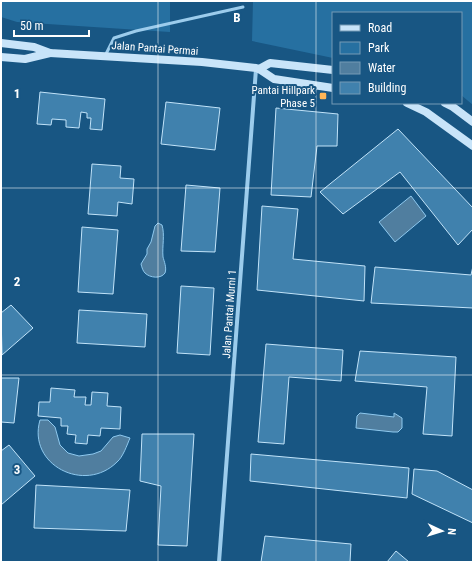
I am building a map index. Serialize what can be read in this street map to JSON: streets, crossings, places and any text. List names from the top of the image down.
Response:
{
  "streets": {
    "main road": ["Jalan Pantai Permai"],
    "street": ["Jalan Pantai Murni 1"]
  },
  "crossings": [
    ["Jalan Pantai Permai", "Jalan Pantai Murni 1"]
  ],
  "places": {
    "transit": ["Pantai Hillpark Phase 5"]
  },
  "legend": [
    "Road",
    "Park",
    "Water",
    "Building"
  ],
  "scale_bar": "50 m",
  "north": "right",
  "grid": {
    "columns": ["B"],
    "rows": ["1", "2", "3"]
  }
}
